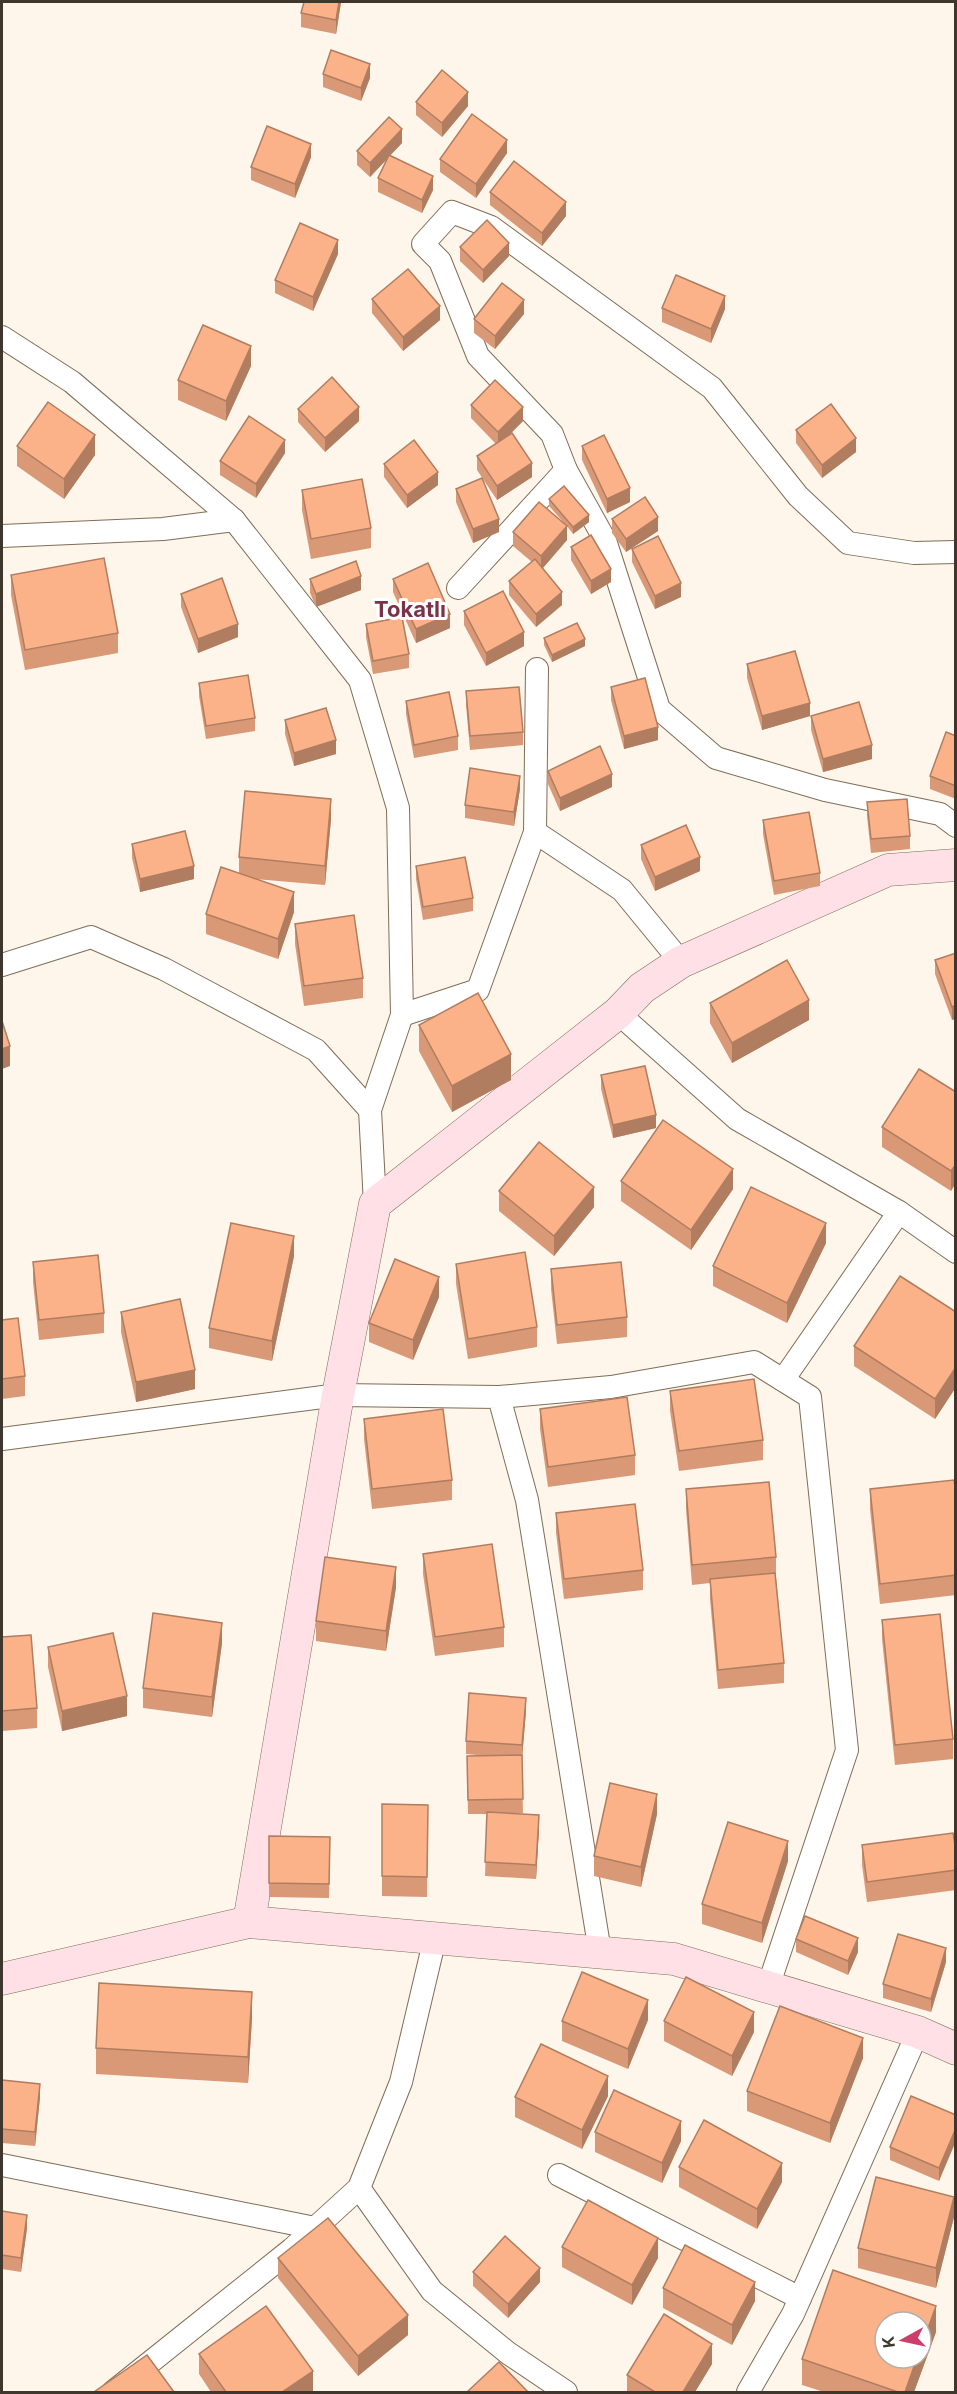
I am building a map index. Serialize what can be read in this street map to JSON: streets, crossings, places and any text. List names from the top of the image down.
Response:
{
  "districts": ["Tokatlı"],
  "north": "left"
}
